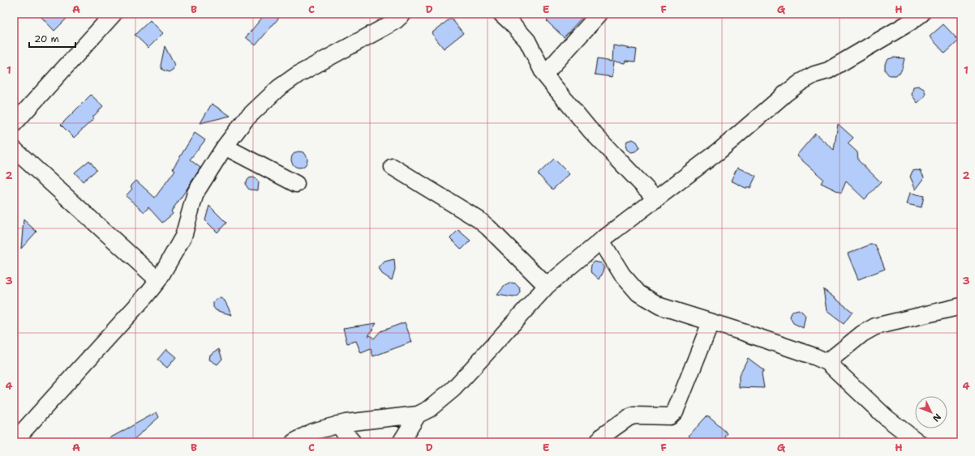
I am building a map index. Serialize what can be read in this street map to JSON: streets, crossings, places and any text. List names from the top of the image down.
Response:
{
  "scale_bar": "20 m",
  "north": "bottom right",
  "grid": {
    "columns": [
      "A",
      "B",
      "C",
      "D",
      "E",
      "F",
      "G",
      "H"
    ],
    "rows": [
      "1",
      "2",
      "3",
      "4"
    ]
  }
}
